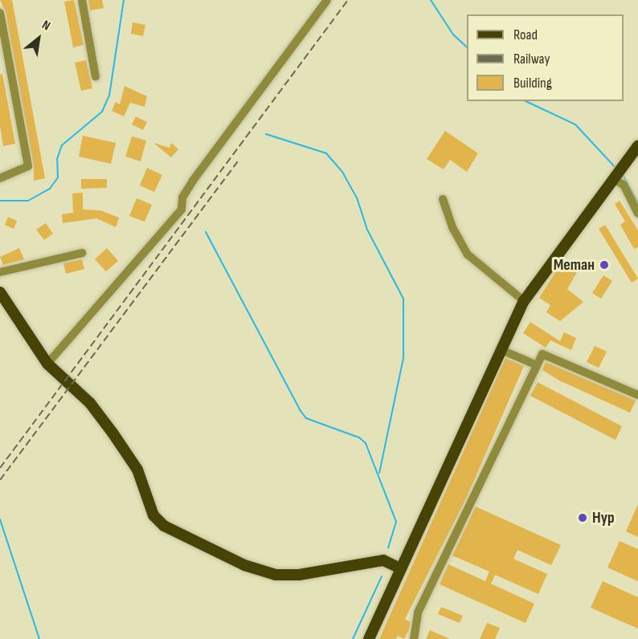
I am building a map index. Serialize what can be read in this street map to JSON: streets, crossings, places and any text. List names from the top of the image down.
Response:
{
  "places": ["Метан", "Нур"],
  "legend": ["Road", "Railway", "Building"],
  "north": "top right"
}
